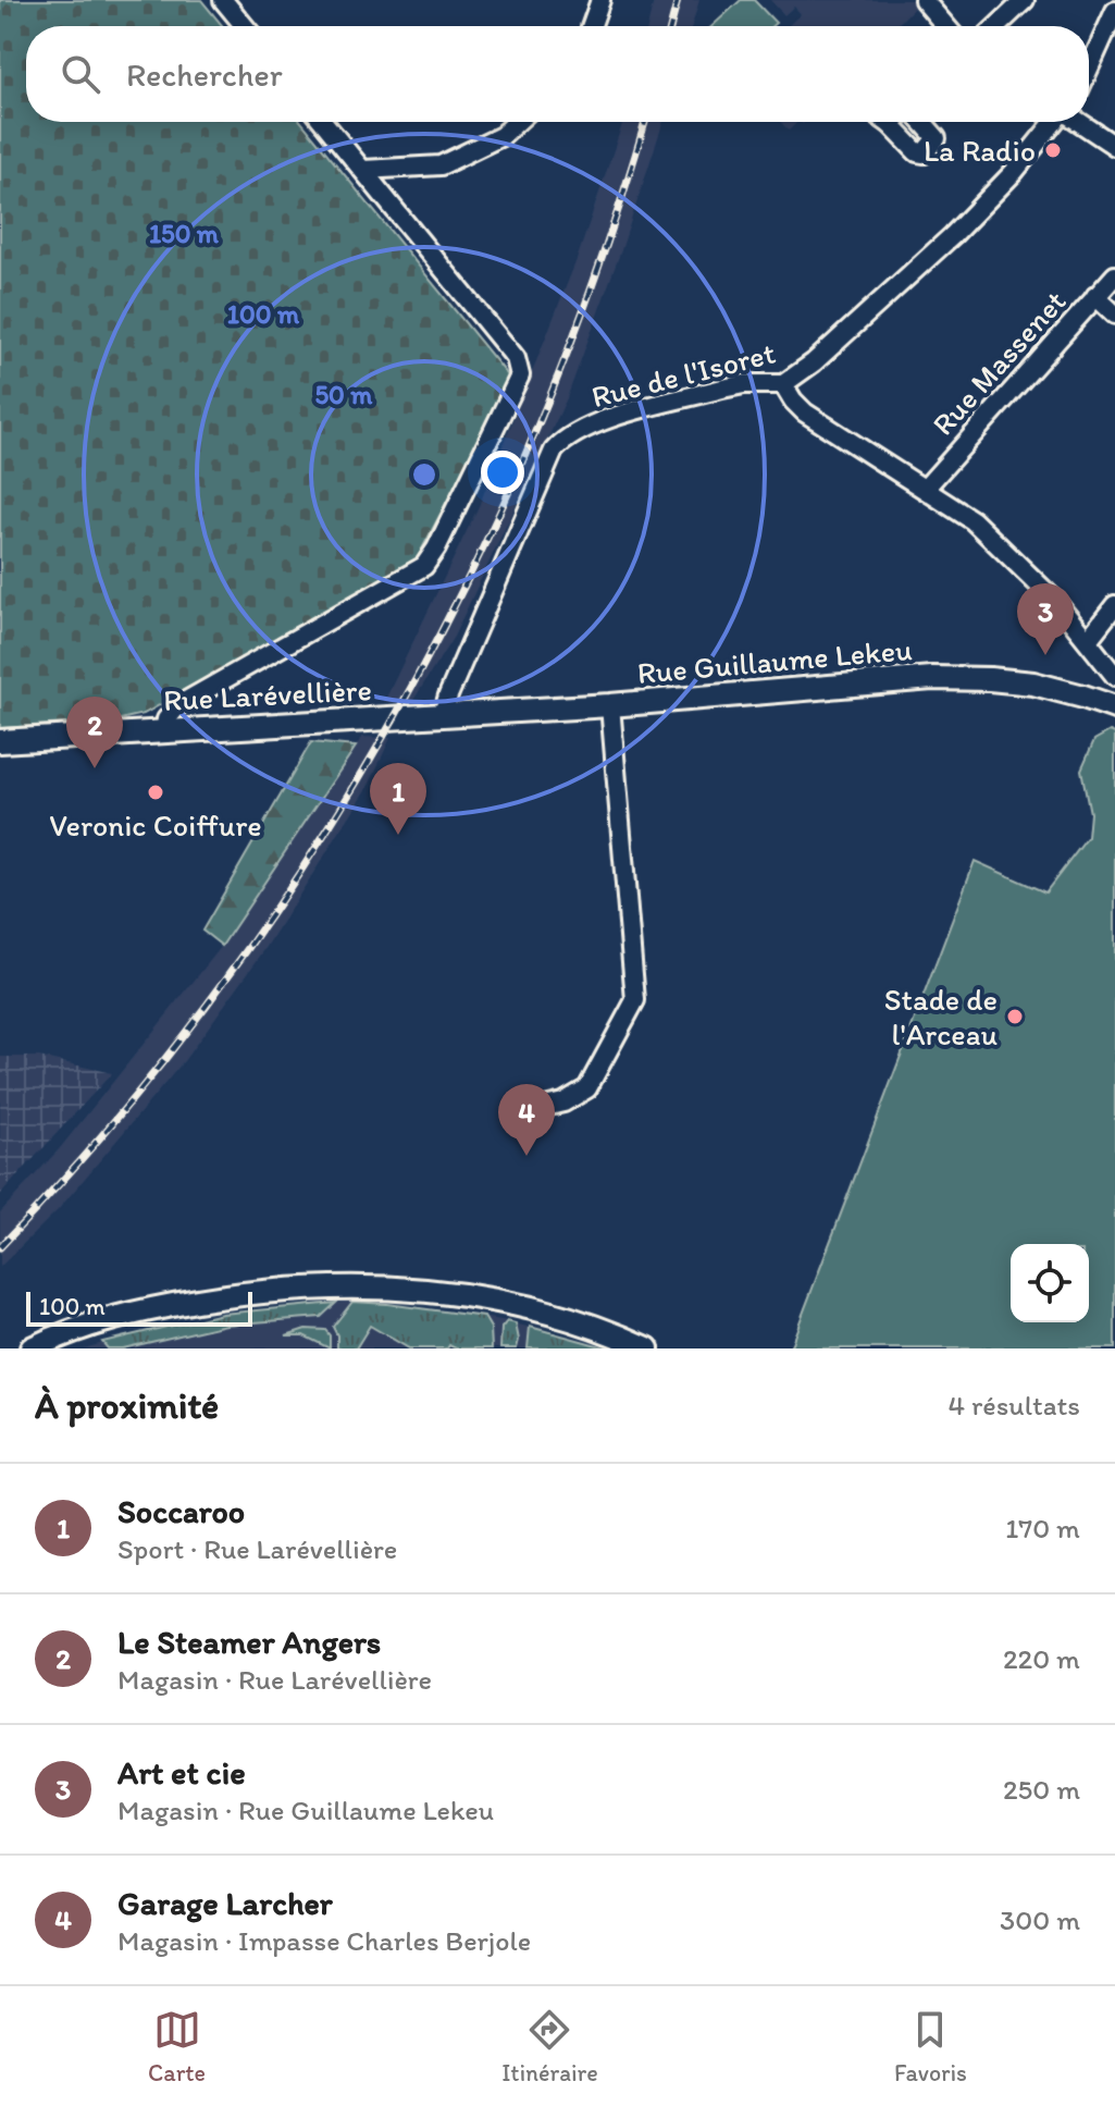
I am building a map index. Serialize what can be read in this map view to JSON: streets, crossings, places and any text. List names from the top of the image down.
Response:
{
  "streets": {
    "street": [
      "Rue Massenet",
      "Rue de l'Isoret",
      "Rue Guillaume Lekeu",
      "Rue Larévellière"
    ]
  },
  "crossings": [
    ["Rue de l'Isoret", "Rue Guillaume Lekeu"],
    ["Rue de l'Isoret", "Rue Larévellière"],
    ["Rue Guillaume Lekeu", "Rue Larévellière"]
  ],
  "places": ["La Radio", "Veronic Coiffure", "Stade de l'Arceau"],
  "scale_bar": "100 m",
  "page": {
    "search": "Rechercher",
    "pins": [
      "3",
      "2",
      "1",
      "4"
    ],
    "scale": "100 m",
    "heading": ["À proximité", "4 résultats"],
    "list": [
      {
        "mark": "1",
        "name": "Soccaroo",
        "note": "Sport · Rue Larévellière",
        "value": "170 m"
      },
      {
        "mark": "2",
        "name": "Le Steamer Angers",
        "note": "Magasin · Rue Larévellière",
        "value": "220 m"
      },
      {
        "mark": "3",
        "name": "Art et cie",
        "note": "Magasin · Rue Guillaume Lekeu",
        "value": "250 m"
      },
      {
        "mark": "4",
        "name": "Garage Larcher",
        "note": "Magasin · Impasse Charles Berjole",
        "value": "300 m"
      }
    ],
    "nav": ["Carte", "Itinéraire", "Favoris"]
  },
  "rings": ["150 m", "100 m", "50 m"]
}
